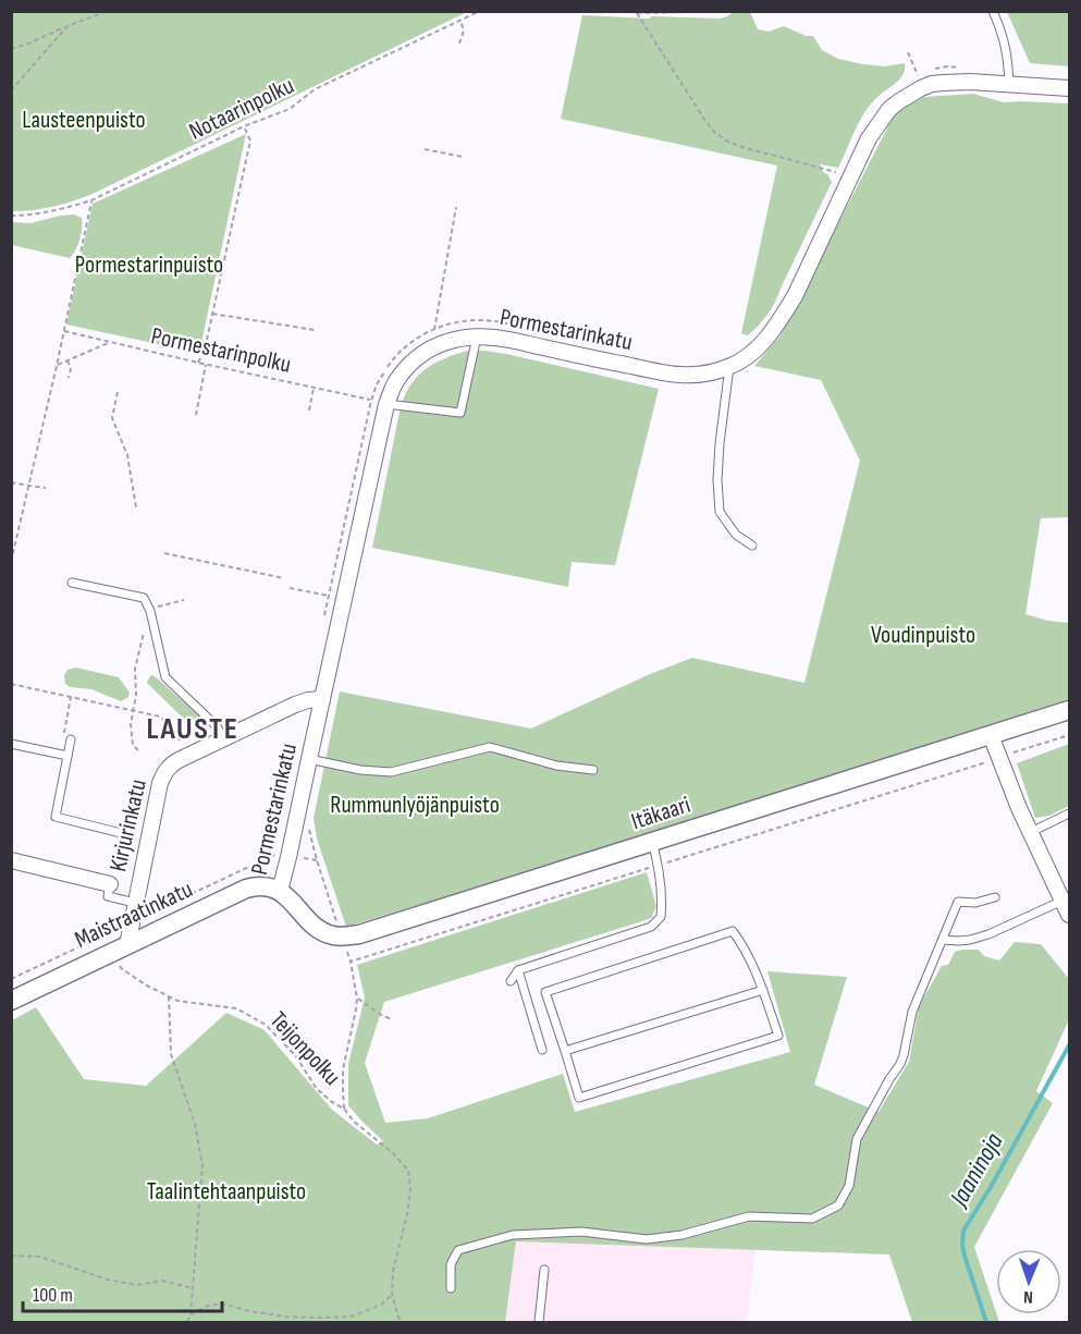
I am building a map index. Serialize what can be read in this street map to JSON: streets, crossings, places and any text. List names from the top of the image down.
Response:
{
  "streets": {
    "street": [
      "Pormestarinkatu",
      "Itäkaari",
      "Kirjurinkatu",
      "Maistraatinkatu"
    ],
    "path": ["Notaarinpolku", "Pormestarinpolku", "Teijonpolku"]
  },
  "crossings": [
    ["Pormestarinkatu", "Itäkaari"],
    ["Pormestarinkatu", "Kirjurinkatu"],
    ["Pormestarinkatu", "Maistraatinkatu"],
    ["Itäkaari", "Maistraatinkatu"],
    ["Kirjurinkatu", "Maistraatinkatu"],
    ["Kirjurinkatu", "Teijonpolku"],
    ["Maistraatinkatu", "Teijonpolku"]
  ],
  "districts": ["LAUSTE"],
  "water": ["Jaaninoja"],
  "parks": [
    "Lausteenpuisto",
    "Pormestarinpuisto",
    "Voudinpuisto",
    "Rummunlyöjänpuisto",
    "Taalintehtaanpuisto"
  ],
  "scale_bar": "100 m",
  "north": "bottom"
}
